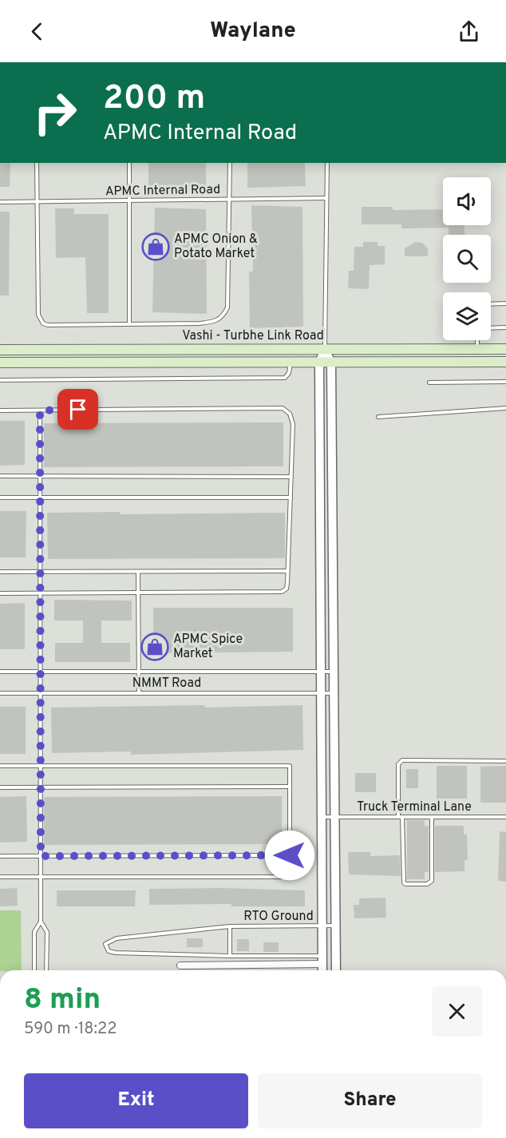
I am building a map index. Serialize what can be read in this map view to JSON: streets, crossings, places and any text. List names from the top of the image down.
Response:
{
  "streets": {
    "main road": ["Vashi - Turbhe Link Road"],
    "lane": [
      "APMC Internal Road",
      "NMMT Road",
      "Truck Terminal Lane",
      "RTO Ground"
    ]
  },
  "places": {
    "shop": ["APMC Onion & Potato Market", "APMC Spice Market"]
  },
  "page": {
    "header": "Waylane",
    "turn": ["200 m", "APMC Internal Road"],
    "heading": ["8 min", "590 m · 18:22"],
    "buttons": ["Exit", "Share"]
  }
}
